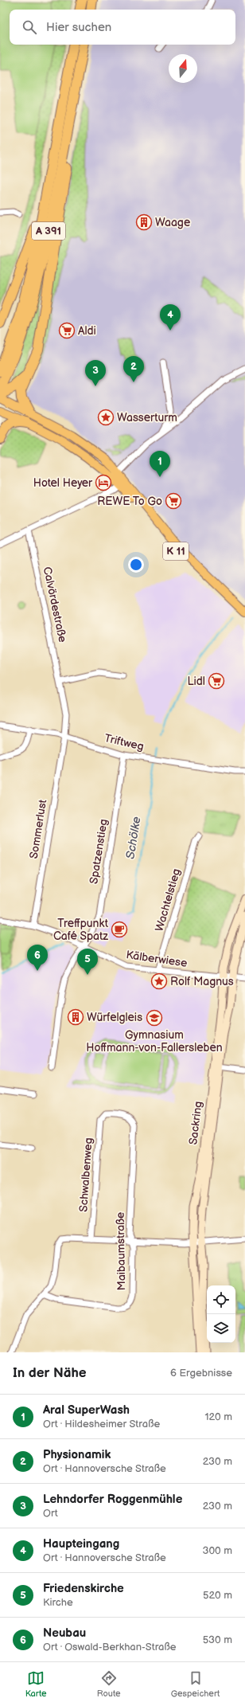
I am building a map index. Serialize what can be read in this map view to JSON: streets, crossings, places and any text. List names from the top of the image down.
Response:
{
  "streets": {
    "highway": ["A 391"],
    "main road": ["K 11", "Sackring"],
    "street": [
      "Calvördestraße",
      "Triftweg",
      "Sommerlust",
      "Spatzenstieg",
      "Wachtelstieg",
      "Kälberwiese",
      "Schwalbenweg",
      "Maibaumstraße"
    ]
  },
  "crossings": [
    ["Calvördestraße", "Triftweg"],
    ["Calvördestraße", "Sommerlust"],
    ["Triftweg", "Sommerlust"],
    ["Triftweg", "Spatzenstieg"],
    ["Sommerlust", "Kälberwiese"],
    ["Spatzenstieg", "Kälberwiese"],
    ["Wachtelstieg", "Kälberwiese"],
    ["Kälberwiese", "Sackring"],
    ["Schwalbenweg", "Maibaumstraße"]
  ],
  "water": ["Schölke"],
  "places": {
    "building": ["Waage", "Würfelgleis"],
    "supermarket": ["Aldi", "REWE To Go", "Lidl"],
    "place": ["Wasserturm", "Rolf Magnus"],
    "hotel": ["Hotel Heyer"],
    "cafe": ["Treffpunkt Café Spatz"],
    "school or university": ["Gymnasium Hoffmann-von-Fallersleben"]
  },
  "north": "top",
  "page": {
    "search": "Hier suchen",
    "pins": [
      "4",
      "2",
      "3",
      "1",
      "6",
      "5"
    ],
    "heading": ["In der Nähe", "6 Ergebnisse"],
    "list": [
      {
        "mark": "1",
        "name": "Aral SuperWash",
        "note": "Ort · Hildesheimer Straße",
        "value": "120 m"
      },
      {
        "mark": "2",
        "name": "Physionamik",
        "note": "Ort · Hannoversche Straße",
        "value": "230 m"
      },
      {
        "mark": "3",
        "name": "Lehndorfer Roggenmühle",
        "note": "Ort",
        "value": "230 m"
      },
      {
        "mark": "4",
        "name": "Haupteingang",
        "note": "Ort · Hannoversche Straße",
        "value": "300 m"
      },
      {
        "mark": "5",
        "name": "Friedenskirche",
        "note": "Kirche",
        "value": "520 m"
      },
      {
        "mark": "6",
        "name": "Neubau",
        "note": "Ort · Oswald-Berkhan-Straße",
        "value": "530 m"
      }
    ],
    "nav": ["Karte", "Route", "Gespeichert"]
  }
}
